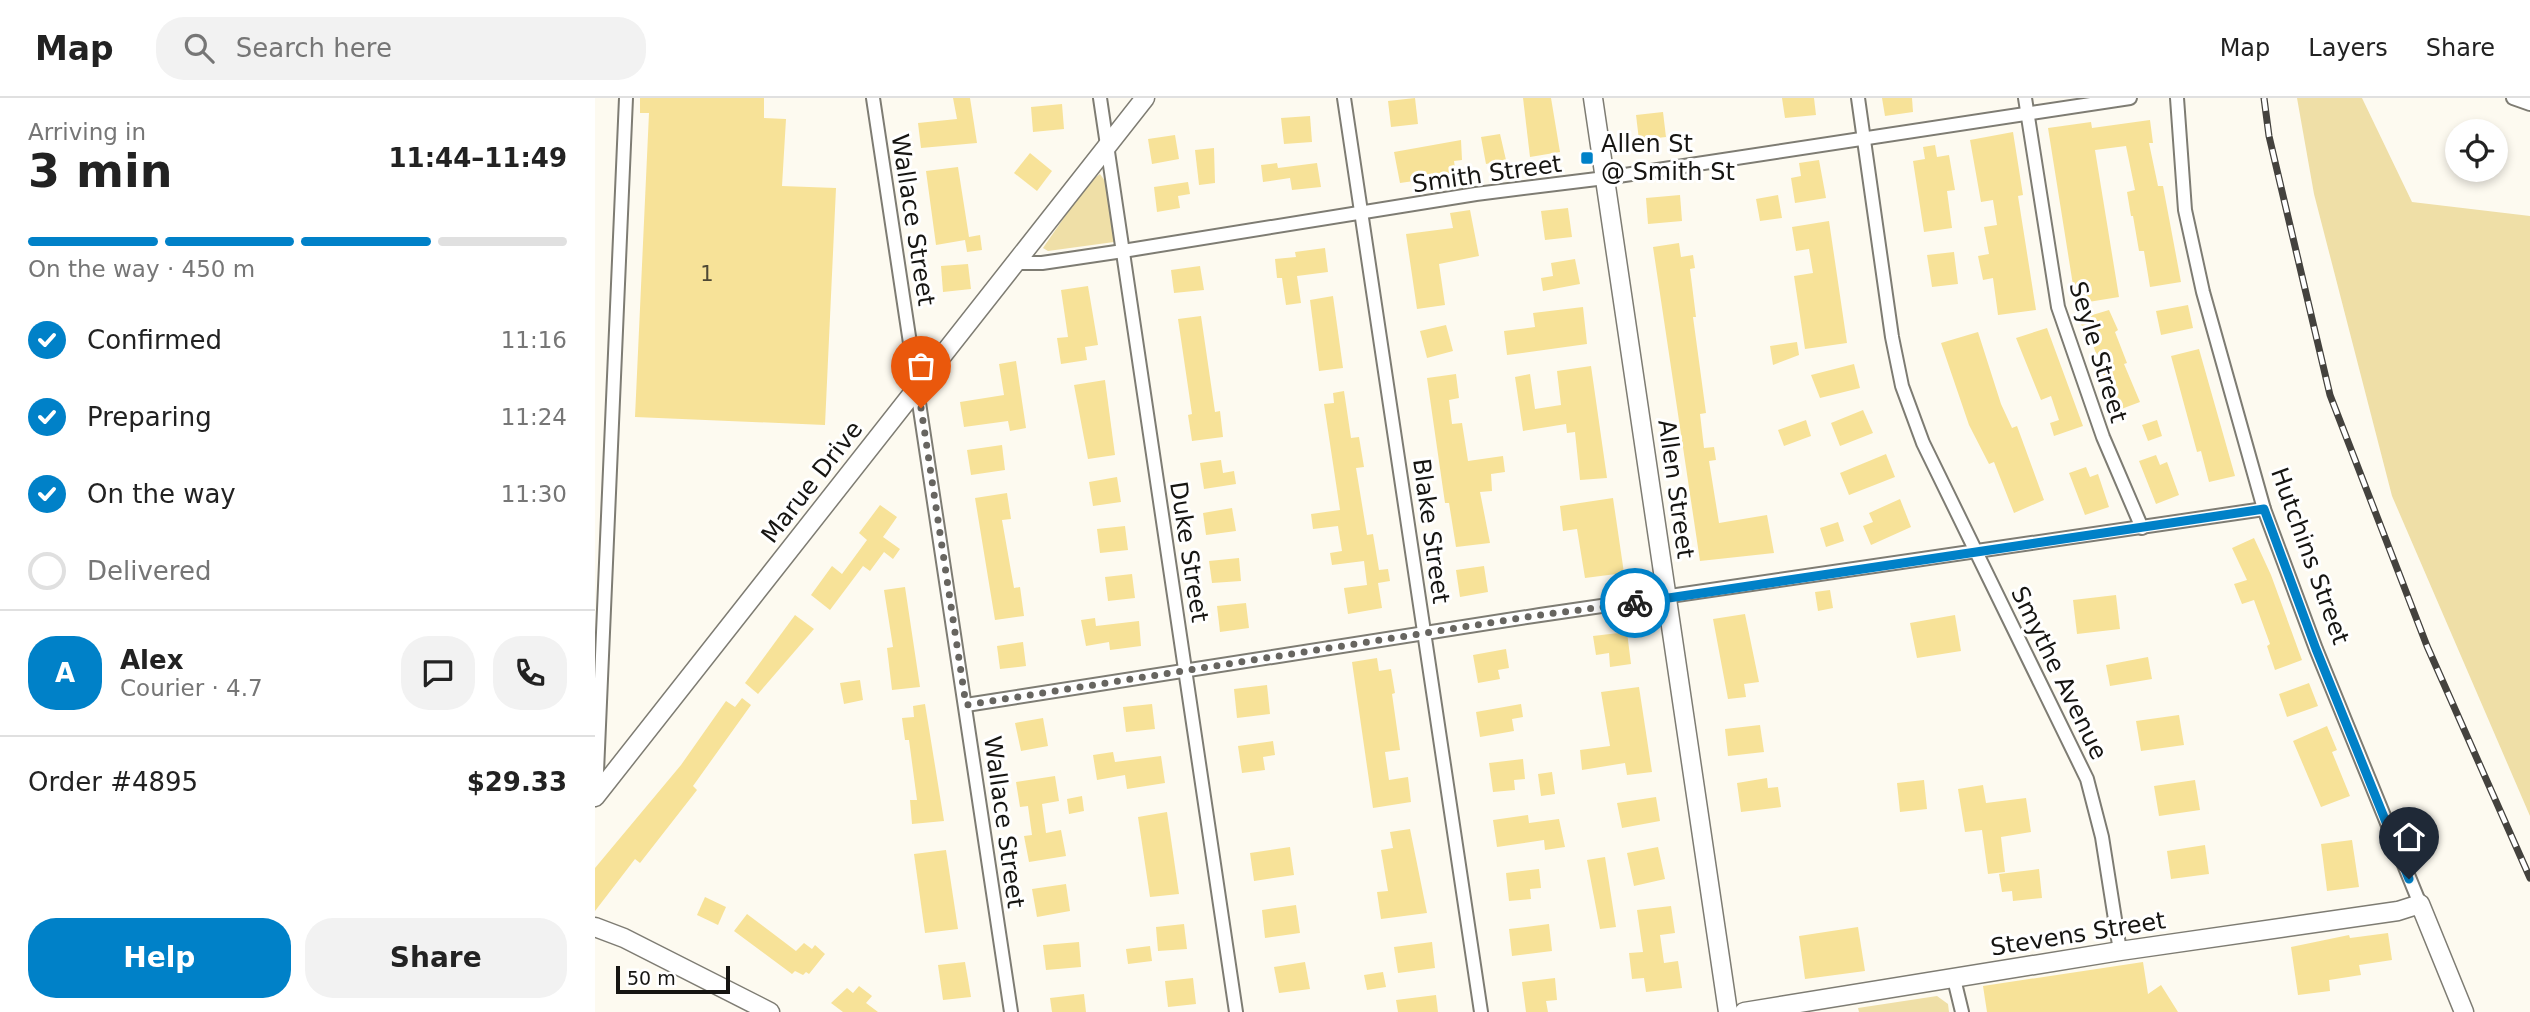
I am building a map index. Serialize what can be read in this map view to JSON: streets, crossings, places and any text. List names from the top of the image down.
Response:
{
  "streets": {
    "street": [
      "Smith Street",
      "Wallace Street",
      "Seyle Street",
      "Marue Drive",
      "Allen Street",
      "Blake Street",
      "Duke Street",
      "Hutchins Street",
      "Smythe Avenue",
      "Stevens Street"
    ]
  },
  "crossings": [
    ["Smith Street", "Seyle Street"],
    ["Smith Street", "Marue Drive"],
    ["Smith Street", "Allen Street"],
    ["Smith Street", "Blake Street"],
    ["Smith Street", "Duke Street"],
    ["Smith Street", "Smythe Avenue"],
    ["Wallace Street", "Marue Drive"],
    ["Marue Drive", "Duke Street"],
    ["Hutchins Street", "Stevens Street"],
    ["Smythe Avenue", "Stevens Street"]
  ],
  "places": {
    "transit": ["Allen St @ Smith St"]
  },
  "house_numbers": ["1"],
  "scale_bar": "50 m",
  "page": {
    "header": "Map",
    "search": "Search here",
    "nav": ["Map", "Layers", "Share"],
    "heading": ["3 min", "Arriving in", "11:44–11:49"],
    "panel": [
      "Alex",
      "Courier · 4.7",
      "Order #4895",
      "$29.33"
    ],
    "bar": "On the way · 450 m",
    "list": [
      ["Confirmed", "11:16"],
      ["Preparing", "11:24"],
      ["On the way", "11:30"],
      "Delivered"
    ],
    "round": "A",
    "buttons": ["Help", "Share"],
    "scale": "50 m"
  }
}
